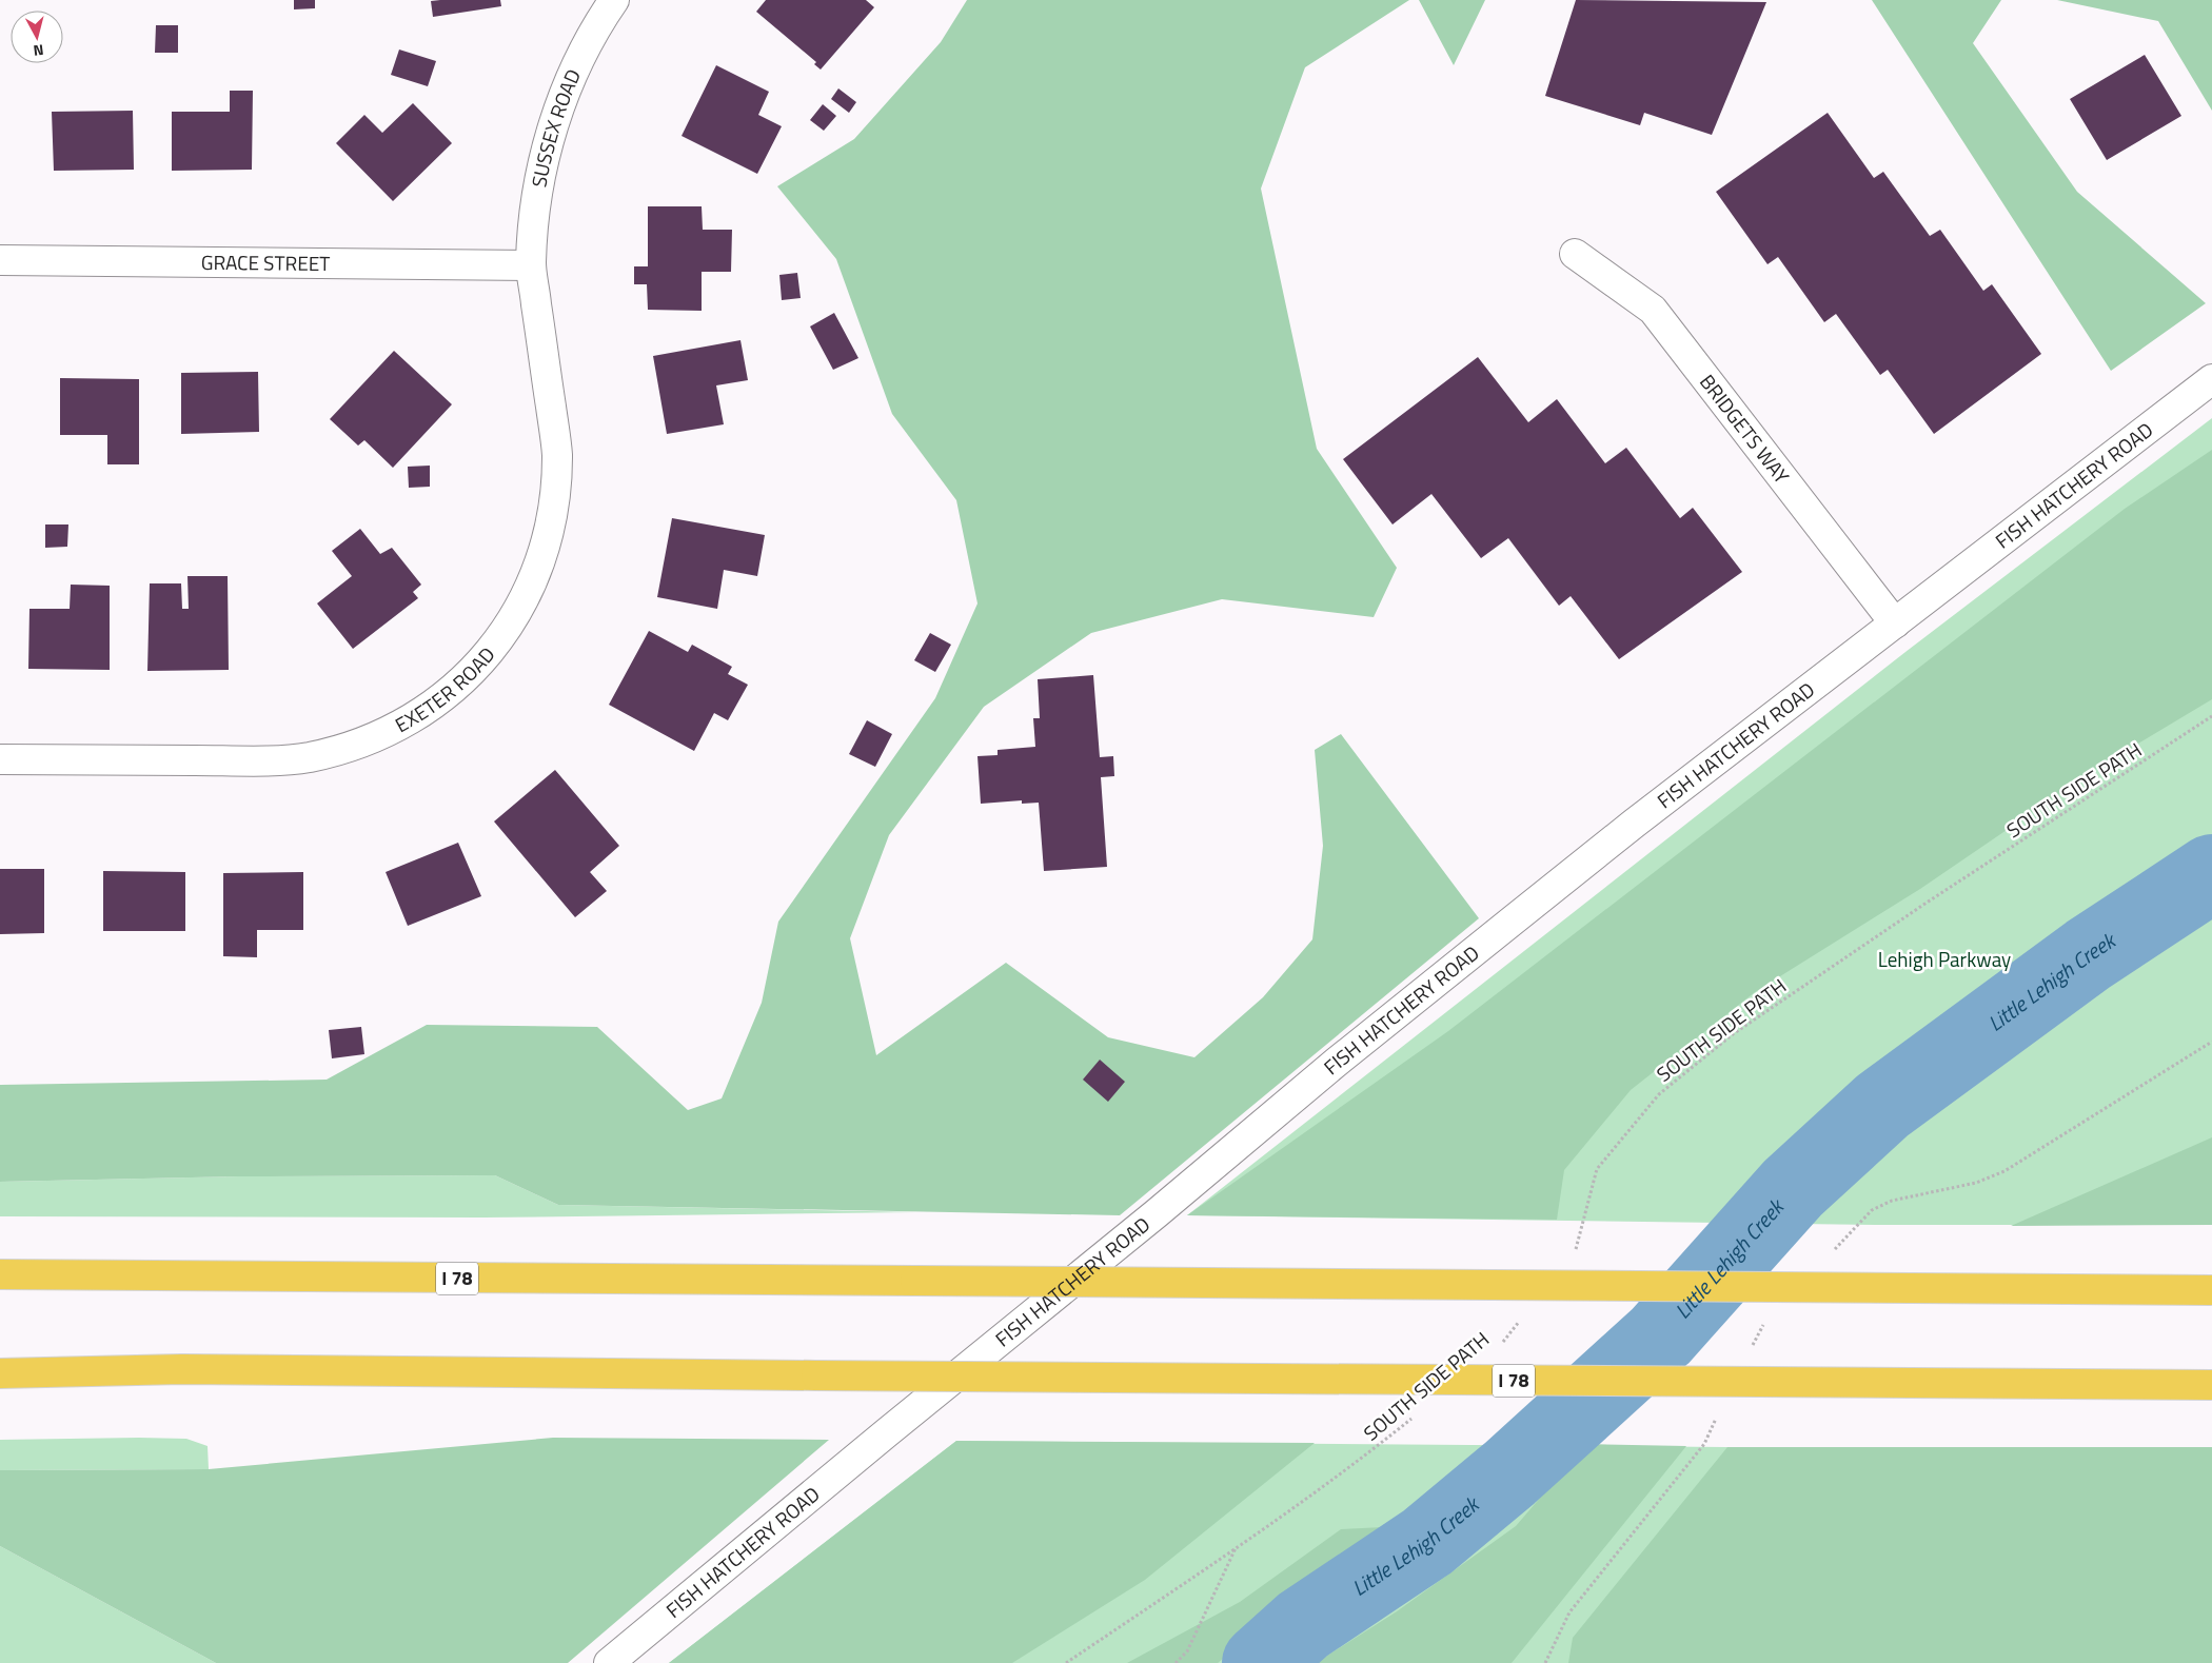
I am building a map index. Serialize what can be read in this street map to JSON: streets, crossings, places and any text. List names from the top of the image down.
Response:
{
  "streets": {
    "highway": ["I 78"],
    "street": [
      "SUSSEX ROAD",
      "GRACE STREET",
      "BRIDGETS WAY",
      "FISH HATCHERY ROAD",
      "EXETER ROAD"
    ],
    "path": ["SOUTH SIDE PATH"]
  },
  "crossings": [
    ["SUSSEX ROAD", "GRACE STREET"],
    ["SUSSEX ROAD", "EXETER ROAD"],
    ["GRACE STREET", "EXETER ROAD"],
    ["BRIDGETS WAY", "FISH HATCHERY ROAD"]
  ],
  "water": ["Little Lehigh Creek"],
  "parks": ["Lehigh Parkway"],
  "north": "bottom"
}
